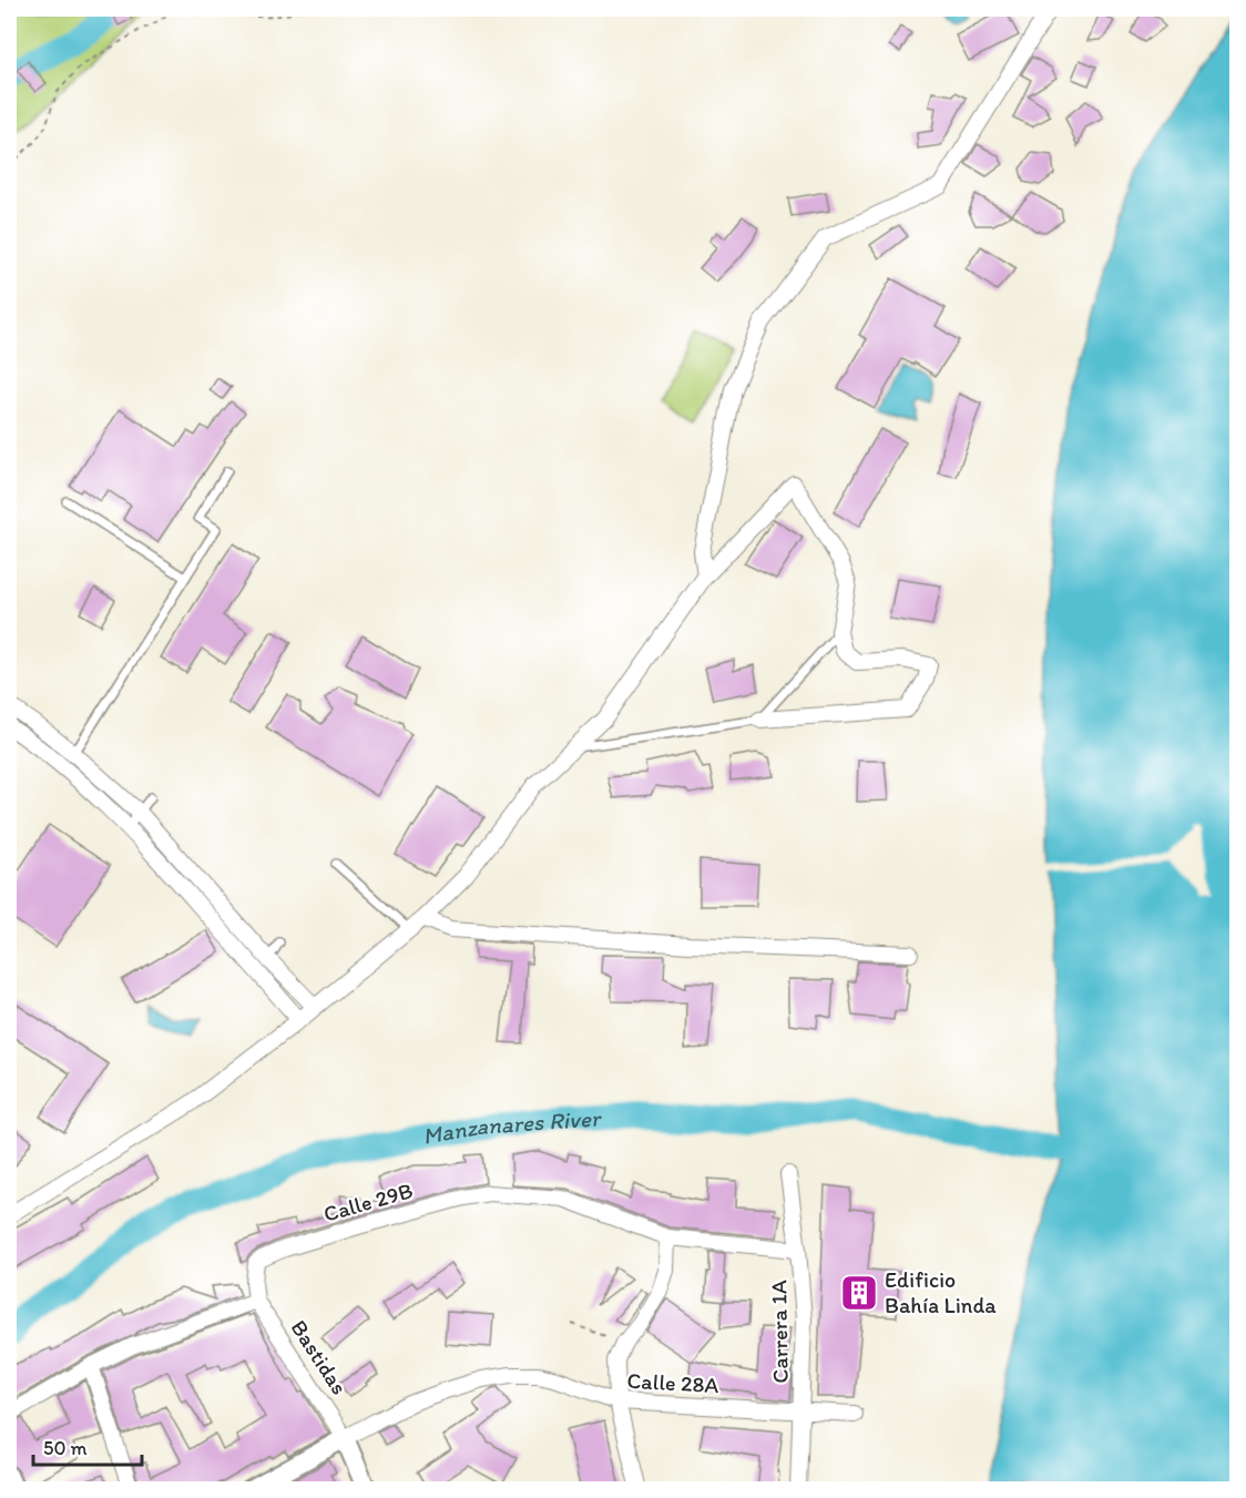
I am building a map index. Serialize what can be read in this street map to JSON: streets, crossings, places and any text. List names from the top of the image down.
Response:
{
  "streets": {
    "street": [
      "Calle 29B",
      "Carrera 1A",
      "Bastidas",
      "Calle 28A"
    ]
  },
  "crossings": [
    ["Calle 29B", "Carrera 1A"],
    ["Calle 29B", "Bastidas"],
    ["Carrera 1A", "Calle 28A"],
    ["Bastidas", "Calle 28A"]
  ],
  "water": ["Manzanares River"],
  "places": {
    "building": ["Edificio Bahía Linda"]
  },
  "scale_bar": "50 m"
}
